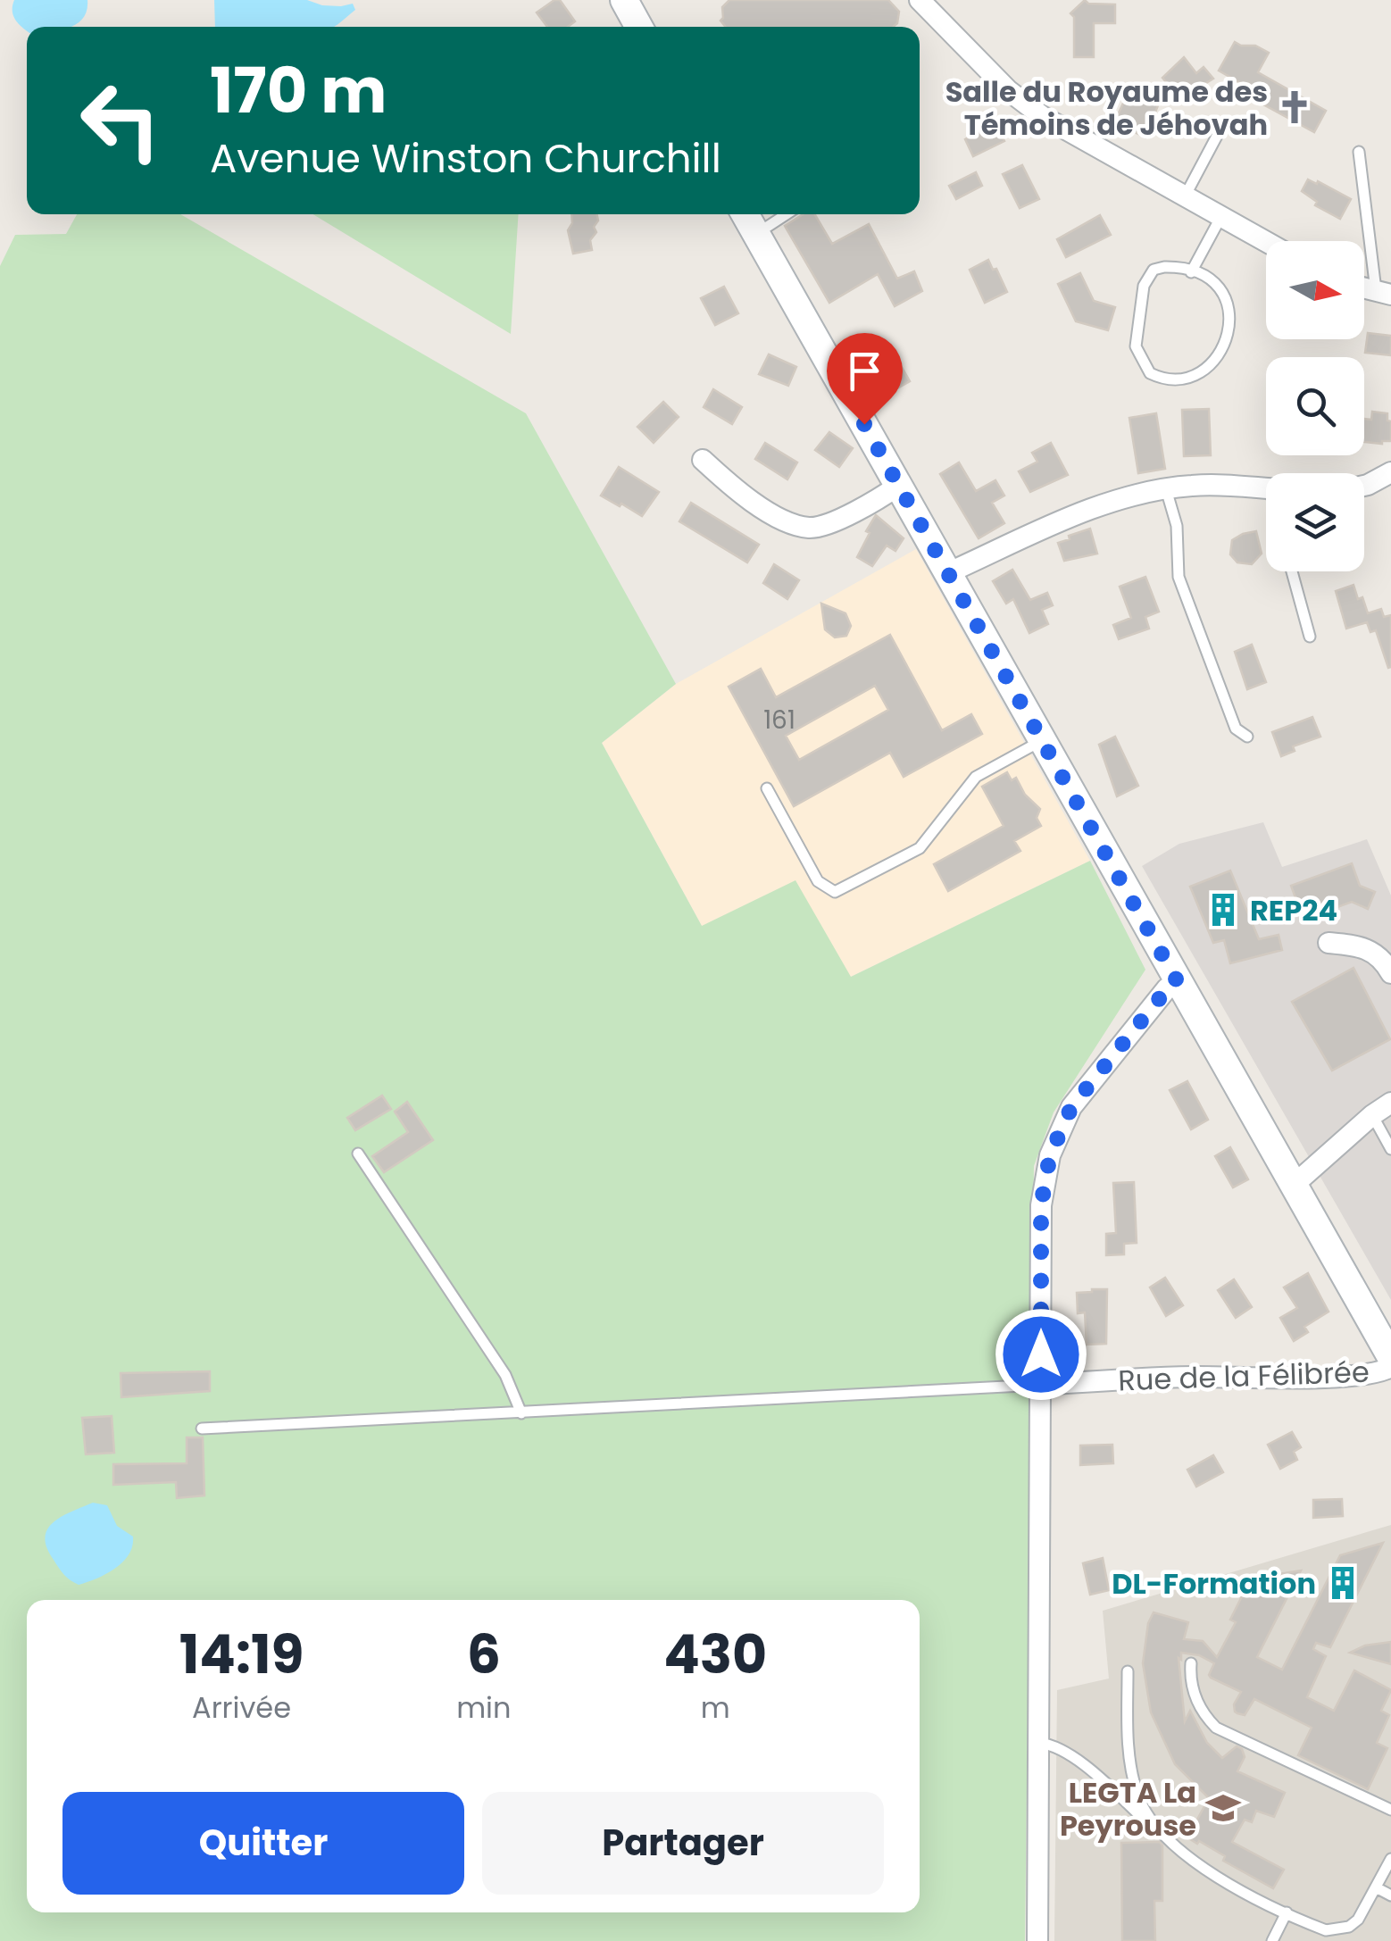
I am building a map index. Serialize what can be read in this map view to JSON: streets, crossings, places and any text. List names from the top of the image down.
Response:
{
  "streets": {
    "street": ["Rue de la Félibrée"]
  },
  "places": {
    "church": ["Salle du Royaume des Témoins de Jéhovah"],
    "building": ["REP24", "DL-Formation"],
    "school or university": ["LEGTA La Peyrouse"]
  },
  "house_numbers": ["161"],
  "north": "right",
  "page": {
    "turn": ["170 m", "Avenue Winston Churchill"],
    "eta": [
      "14:19",
      "Arrivée",
      "6",
      "min",
      "430",
      "m"
    ],
    "buttons": ["Quitter", "Partager"]
  }
}
